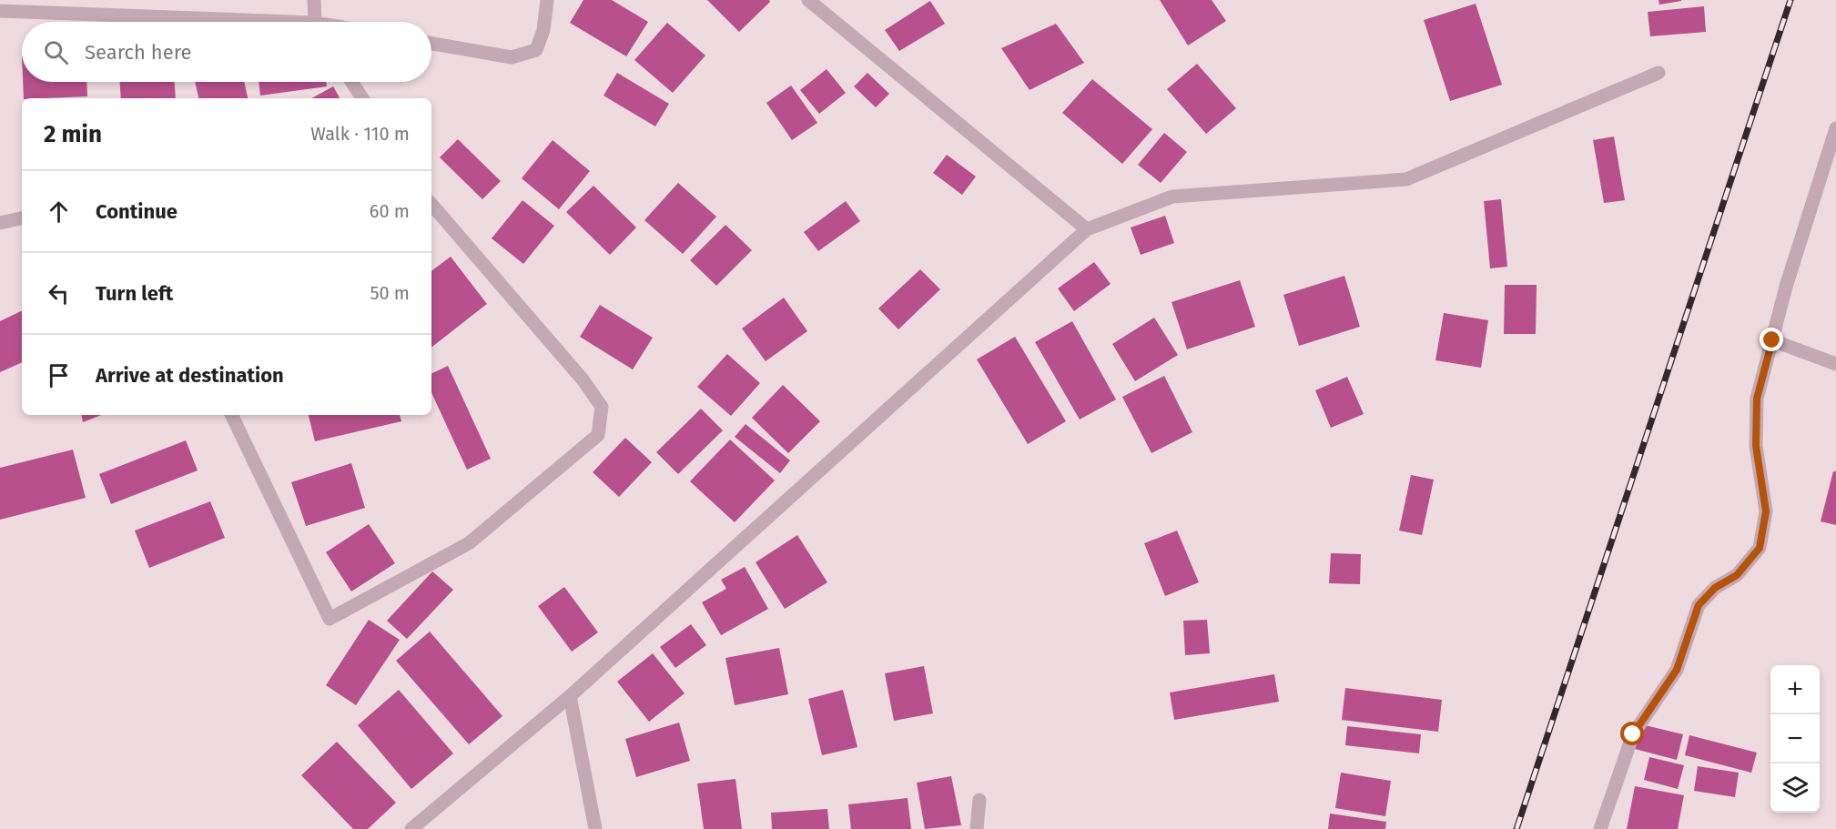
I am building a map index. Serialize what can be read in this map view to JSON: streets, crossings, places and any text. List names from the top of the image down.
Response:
{
  "page": {
    "search": "Search here",
    "heading": ["2 min", "Walk · 110 m"],
    "list": [
      ["Continue", "60 m"],
      ["Turn left", "50 m"],
      "Arrive at destination"
    ],
    "map_buttons": ["+", "−"]
  }
}
